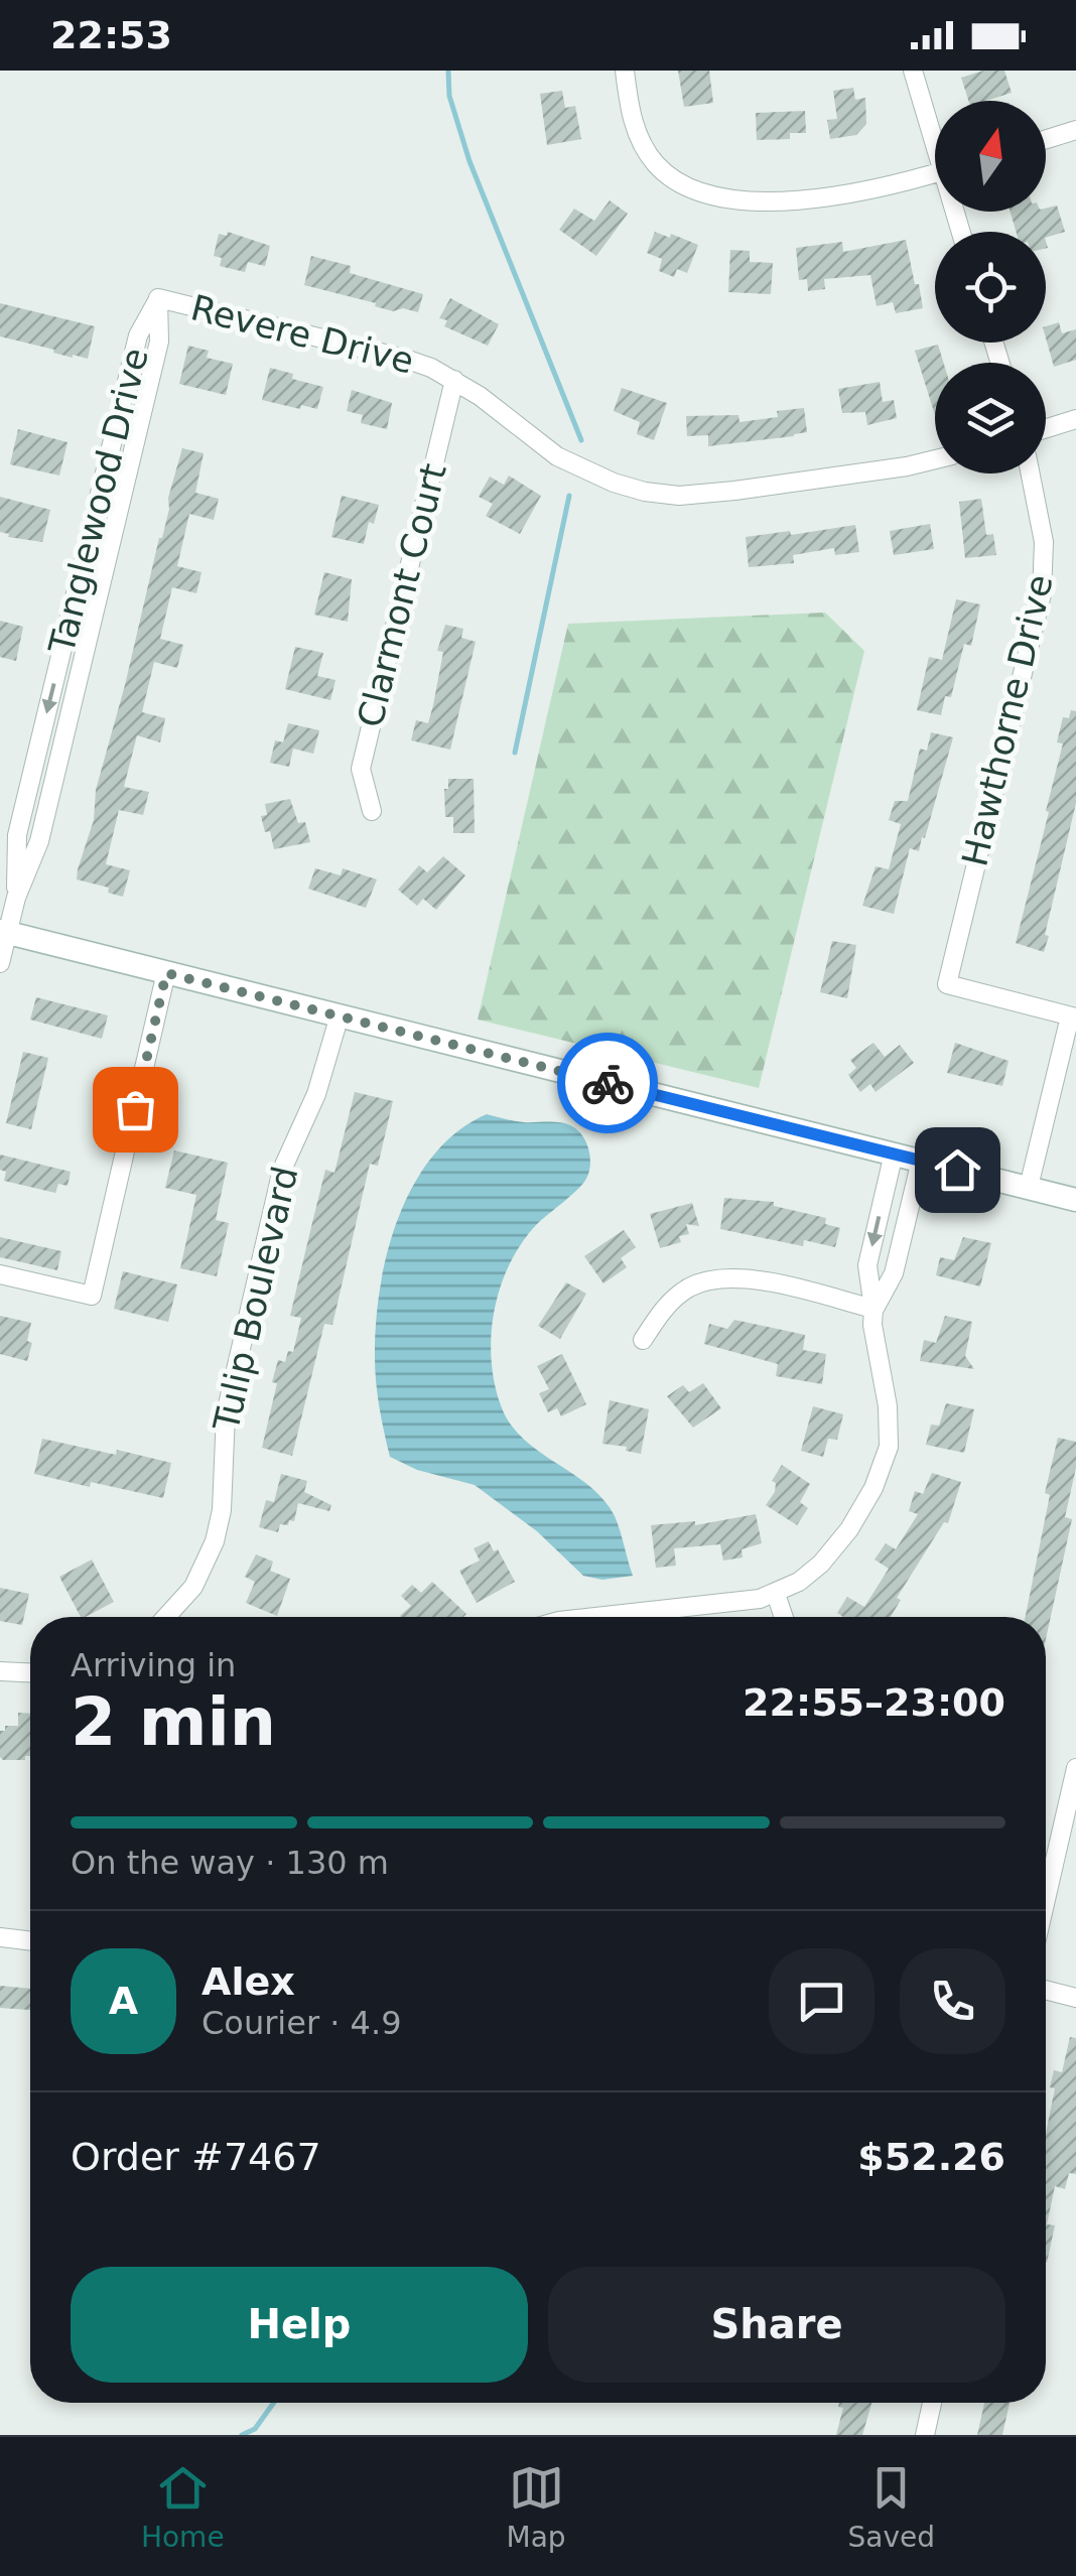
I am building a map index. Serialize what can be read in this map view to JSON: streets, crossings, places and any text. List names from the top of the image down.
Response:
{
  "streets": {
    "street": [
      "Revere Drive",
      "Tanglewood Drive",
      "Clarmont Court",
      "Hawthorne Drive",
      "Tulip Boulevard"
    ]
  },
  "crossings": [
    ["Revere Drive", "Tanglewood Drive"],
    ["Revere Drive", "Clarmont Court"]
  ],
  "north": "top",
  "page": {
    "status": "22:53",
    "heading": ["2 min", "Arriving in", "22:55–23:00"],
    "panel": [
      "Alex",
      "Courier · 4.9",
      "Order #7467",
      "$52.26"
    ],
    "bar": "On the way · 130 m",
    "round": "A",
    "buttons": ["Help", "Share"],
    "tabs": ["Home", "Map", "Saved"]
  }
}
